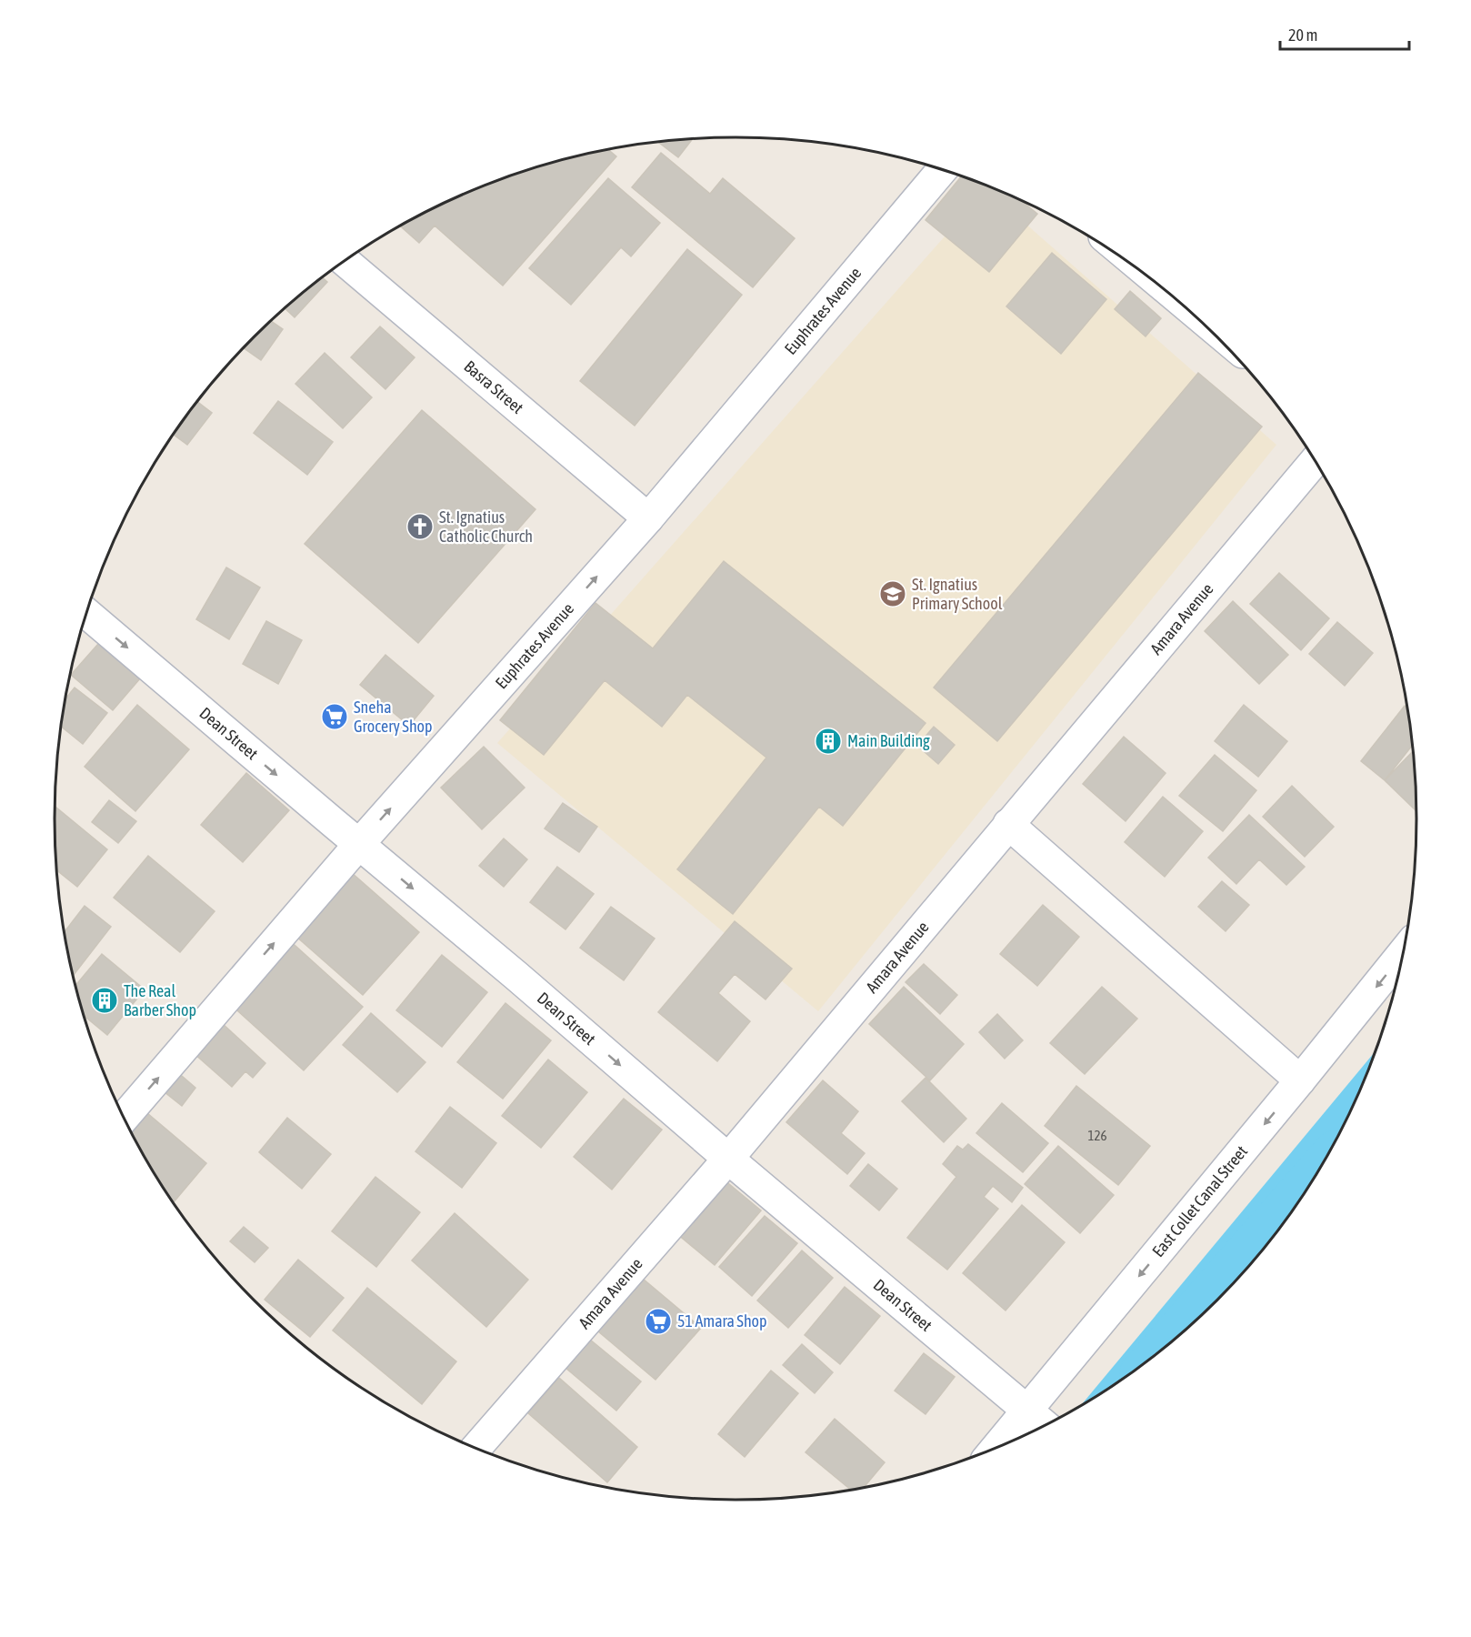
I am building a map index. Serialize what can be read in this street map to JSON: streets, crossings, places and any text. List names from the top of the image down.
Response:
{
  "streets": {
    "street": [
      "Euphrates Avenue",
      "Basra Street",
      "Amara Avenue",
      "Dean Street",
      "East Collet Canal Street"
    ]
  },
  "crossings": [
    ["Euphrates Avenue", "Basra Street"],
    ["Euphrates Avenue", "Dean Street"],
    ["Amara Avenue", "Dean Street"],
    ["Dean Street", "East Collet Canal Street"]
  ],
  "one_way": ["Euphrates Avenue", "Dean Street", "East Collet Canal Street"],
  "places": {
    "church": ["St. Ignatius Catholic Church"],
    "school or university": ["St. Ignatius Primary School"],
    "supermarket": ["Sneha Grocery Shop", "51 Amara Shop"],
    "building": ["Main Building", "The Real Barber Shop"]
  },
  "house_numbers": ["126"],
  "scale_bar": "20 m"
}
